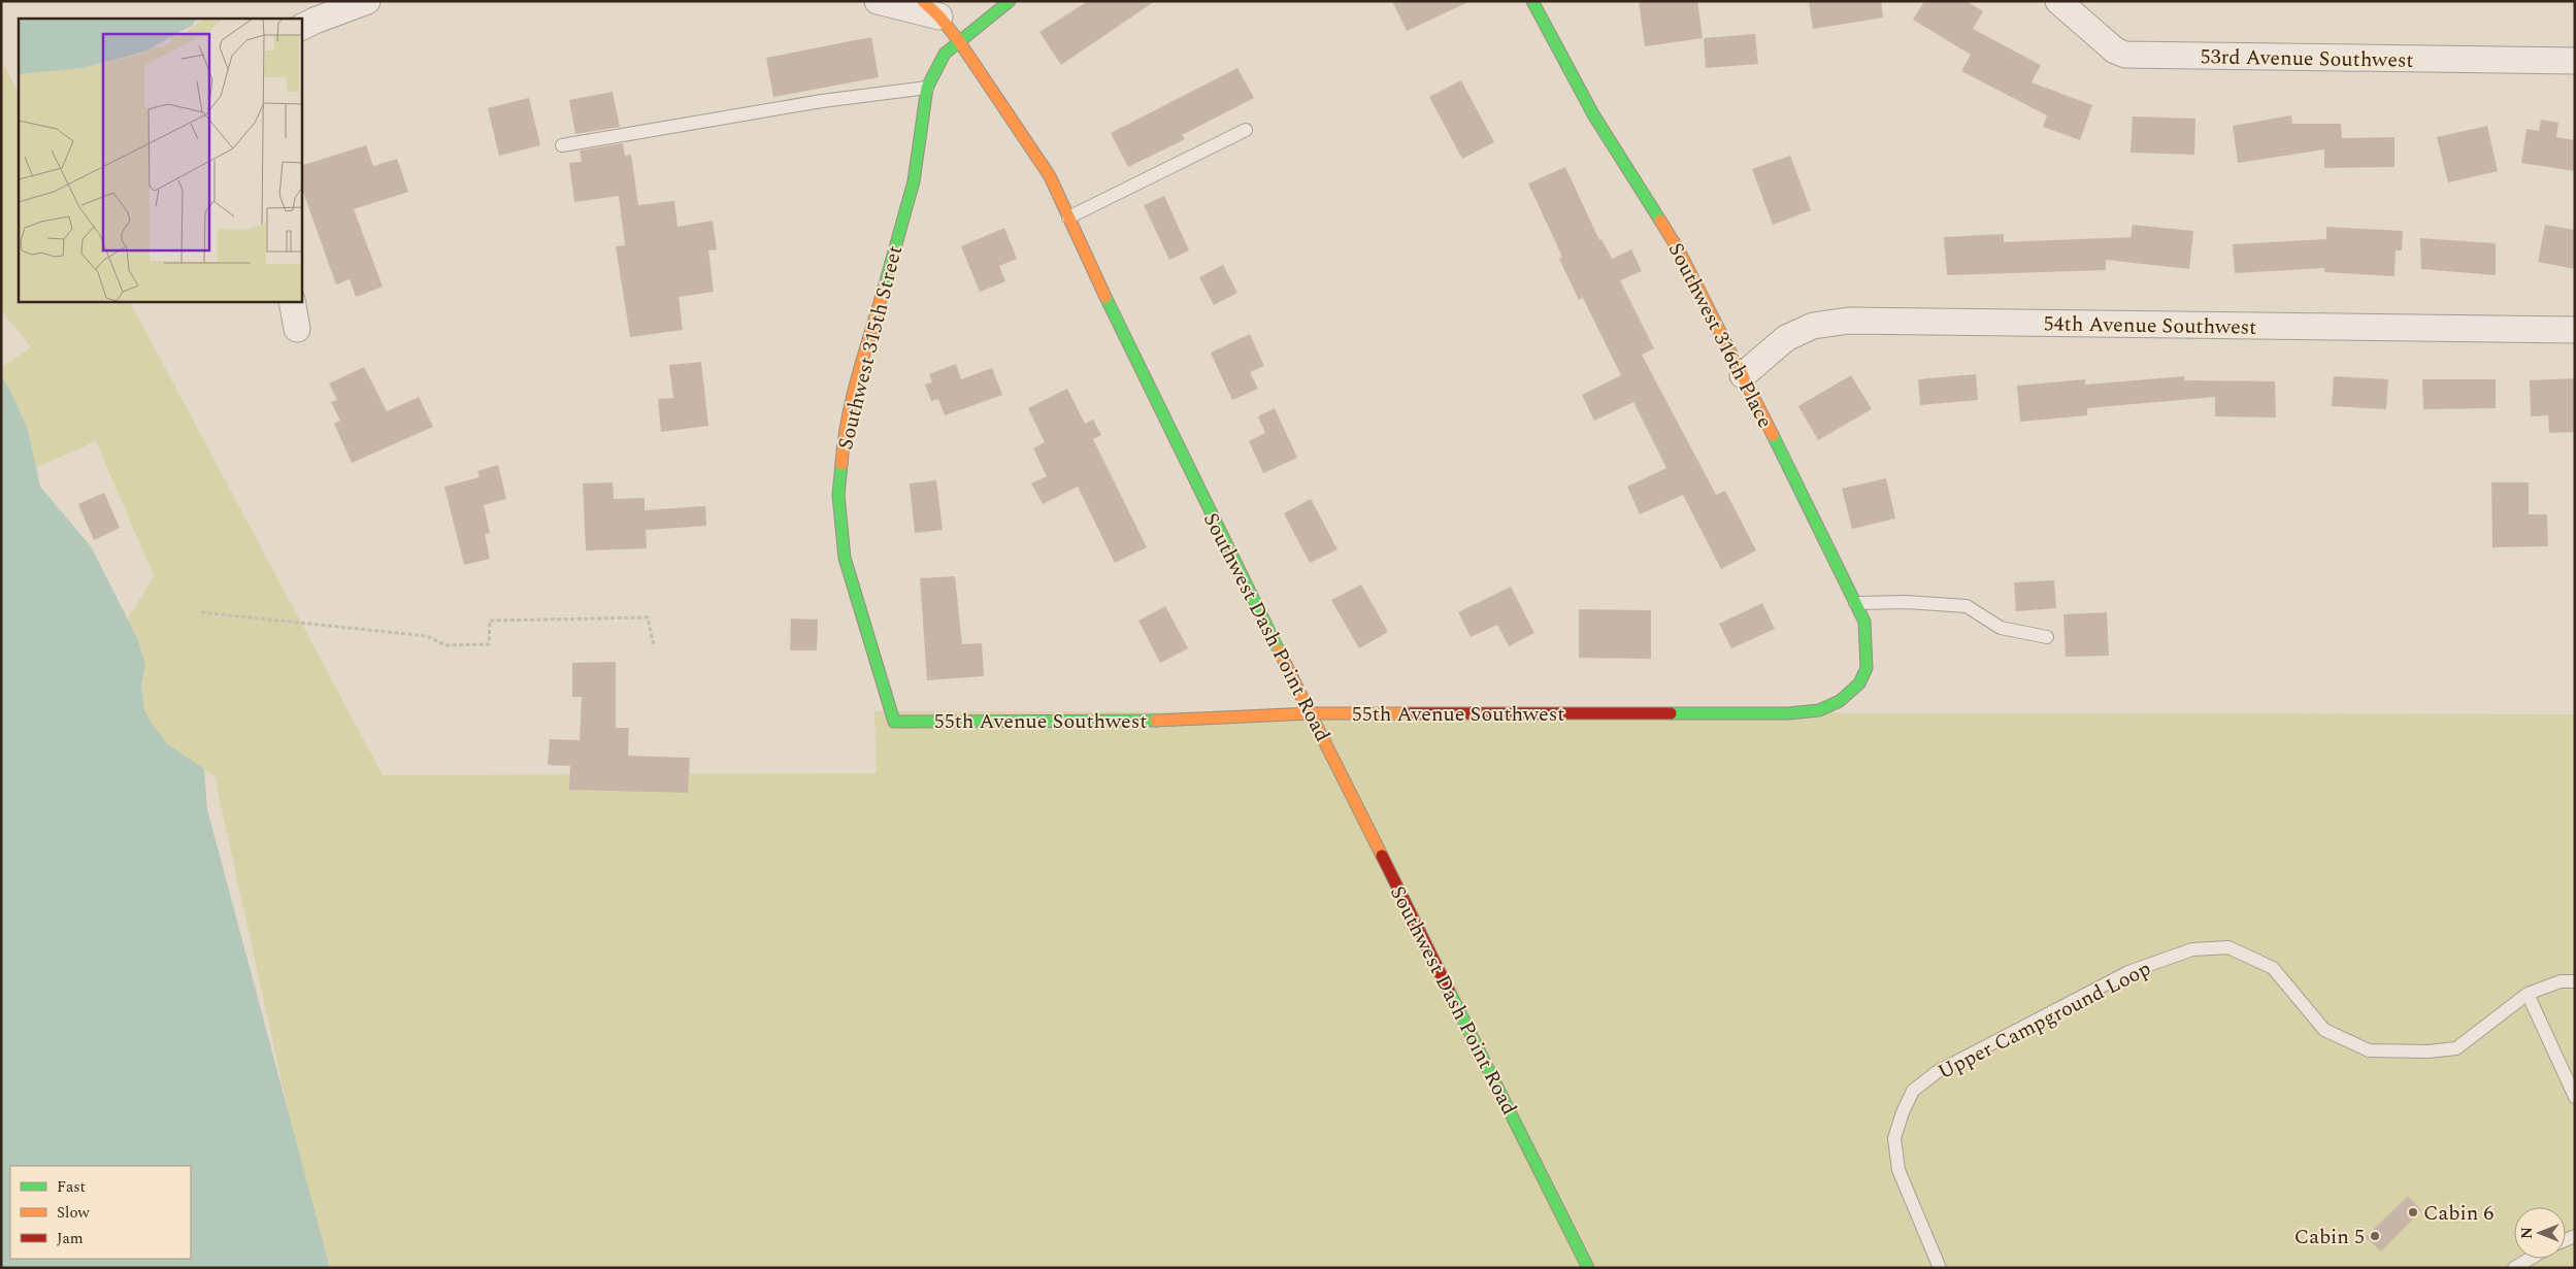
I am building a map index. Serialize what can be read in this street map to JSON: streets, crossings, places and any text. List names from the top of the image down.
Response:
{
  "streets": {
    "street": [
      "53rd Avenue Southwest",
      "54th Avenue Southwest",
      "Southwest 316th Place",
      "Southwest 315th Street",
      "Southwest Dash Point Road",
      "55th Avenue Southwest"
    ],
    "lane": ["Upper Campground Loop"]
  },
  "crossings": [
    ["54th Avenue Southwest", "Southwest 316th Place"],
    ["Southwest 316th Place", "55th Avenue Southwest"],
    ["Southwest 315th Street", "Southwest Dash Point Road"],
    ["Southwest 315th Street", "55th Avenue Southwest"],
    ["Southwest Dash Point Road", "55th Avenue Southwest"]
  ],
  "places": ["Cabin 6", "Cabin 5"],
  "legend": ["Fast", "Slow", "Jam"],
  "north": "left"
}
